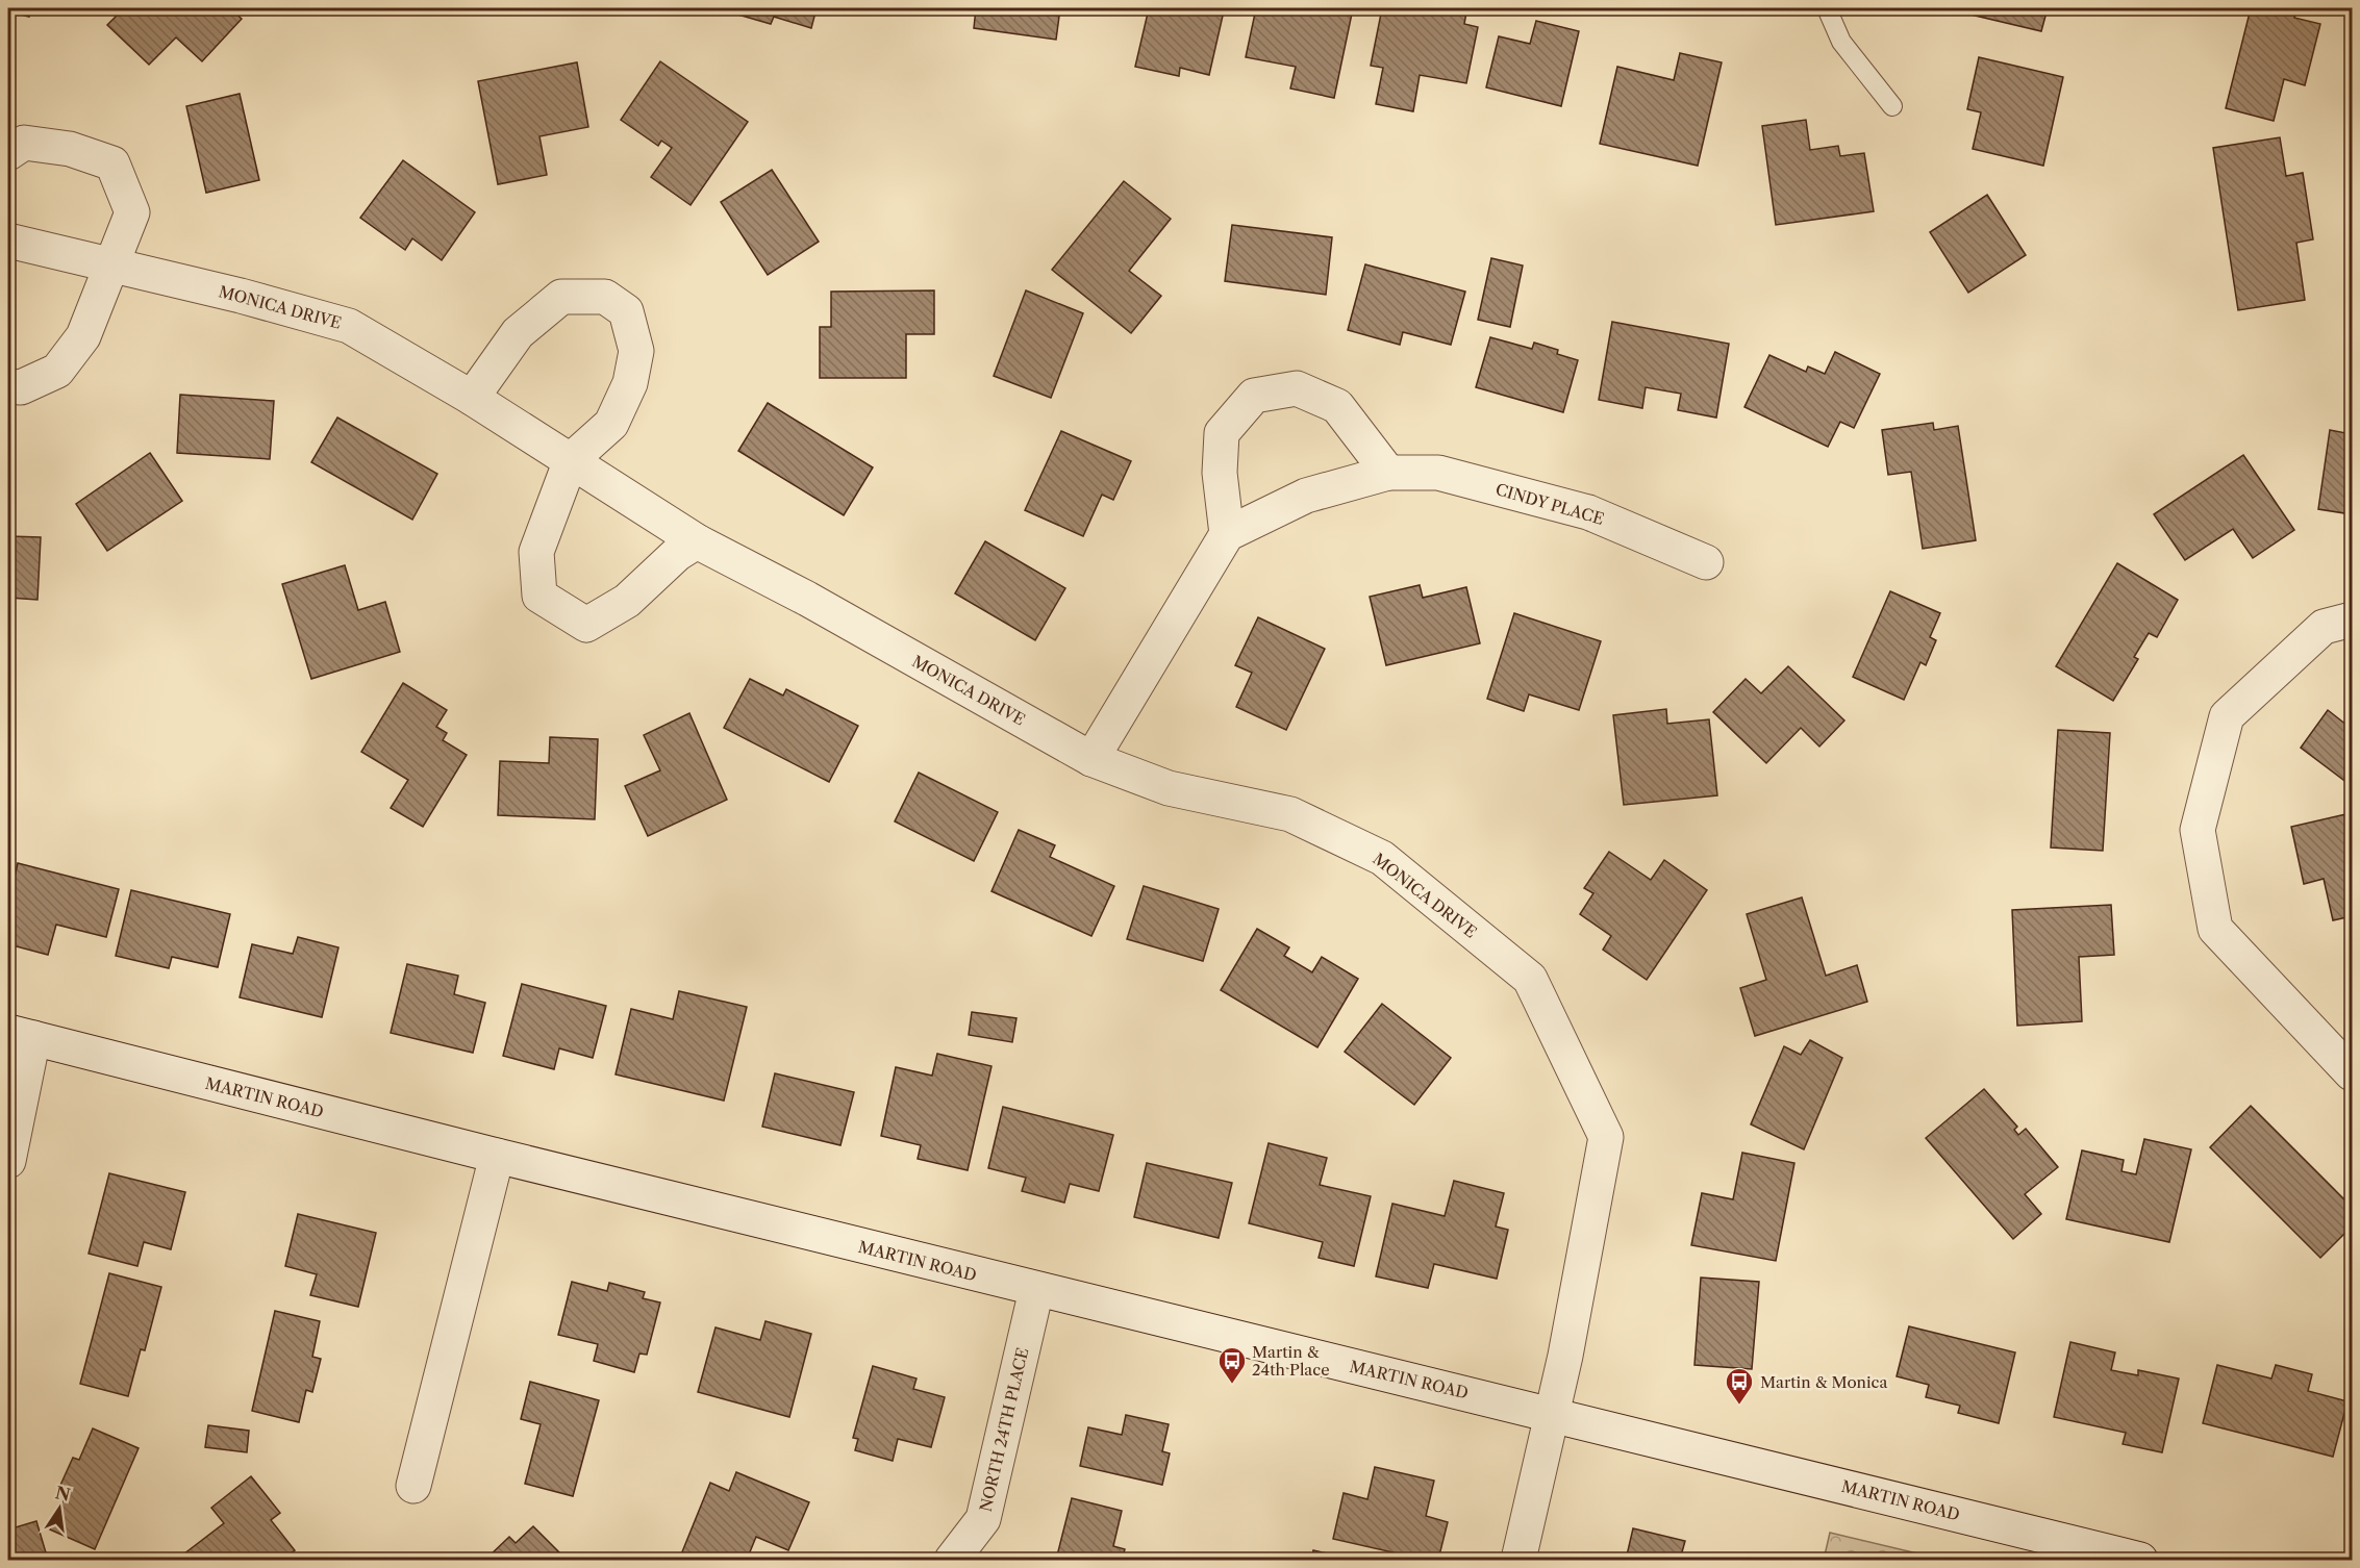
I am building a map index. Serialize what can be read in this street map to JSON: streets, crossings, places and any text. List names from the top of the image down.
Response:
{
  "streets": {
    "street": [
      "MONICA DRIVE",
      "CINDY PLACE",
      "MARTIN ROAD",
      "NORTH 24TH PLACE"
    ]
  },
  "crossings": [
    ["MONICA DRIVE", "MARTIN ROAD"],
    ["MARTIN ROAD", "NORTH 24TH PLACE"]
  ],
  "places": {
    "bus stop": ["Martin & 24th Place", "Martin & Monica"]
  },
  "north": "top"
}
